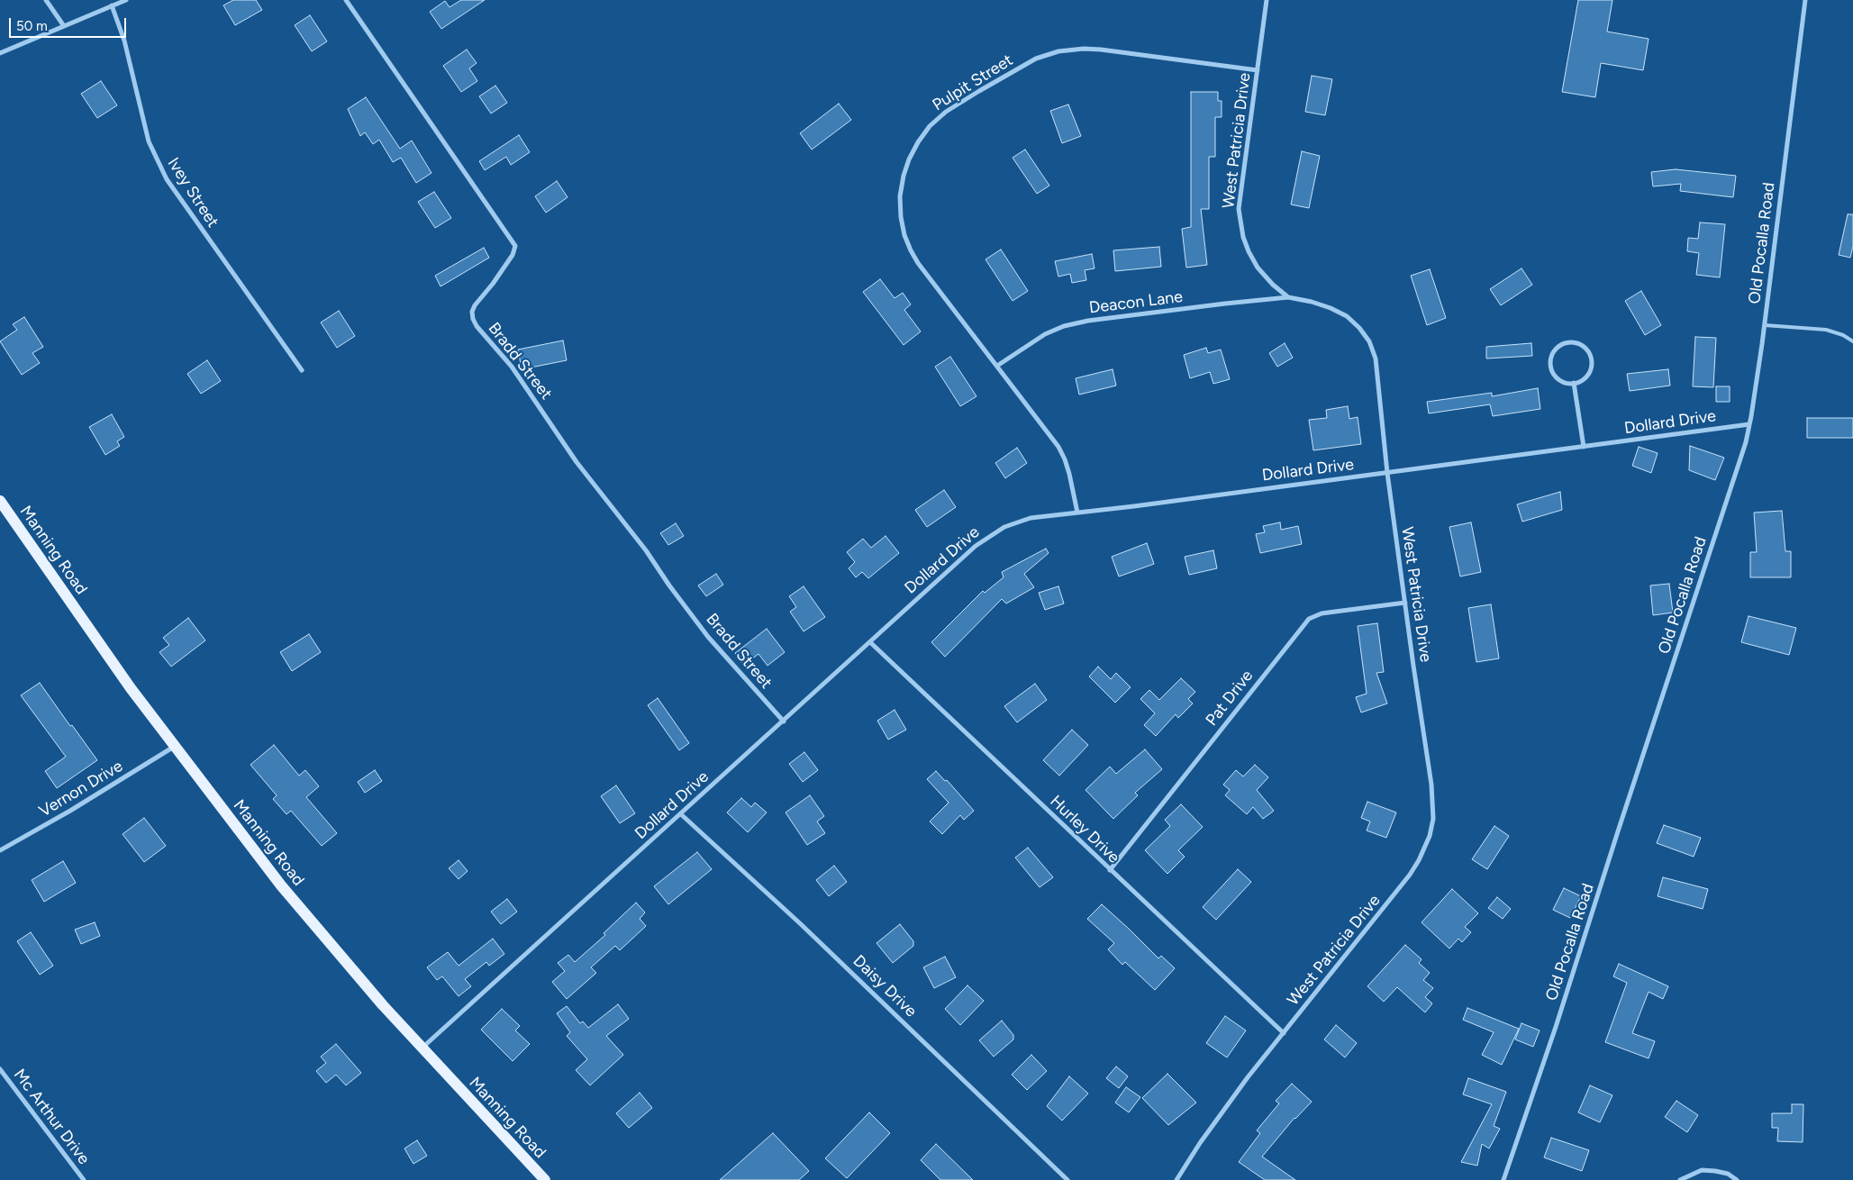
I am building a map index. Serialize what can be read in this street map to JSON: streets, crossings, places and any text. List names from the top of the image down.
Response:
{
  "streets": {
    "main road": ["Manning Road"],
    "street": [
      "Pulpit Street",
      "West Patricia Drive",
      "Ivey Street",
      "Old Pocalla Road",
      "Deacon Lane",
      "Bradd Street",
      "Dollard Drive",
      "Pat Drive",
      "Vernon Drive",
      "Hurley Drive",
      "Daisy Drive",
      "Mc Arthur Drive"
    ]
  },
  "crossings": [
    ["Pulpit Street", "West Patricia Drive"],
    ["Pulpit Street", "Deacon Lane"],
    ["Pulpit Street", "Dollard Drive"],
    ["West Patricia Drive", "Deacon Lane"],
    ["West Patricia Drive", "Dollard Drive"],
    ["West Patricia Drive", "Pat Drive"],
    ["West Patricia Drive", "Hurley Drive"],
    ["Old Pocalla Road", "Dollard Drive"],
    ["Bradd Street", "Dollard Drive"],
    ["Dollard Drive", "Manning Road"],
    ["Dollard Drive", "Hurley Drive"],
    ["Dollard Drive", "Daisy Drive"],
    ["Manning Road", "Vernon Drive"],
    ["Pat Drive", "Hurley Drive"]
  ],
  "scale_bar": "50 m"
}
